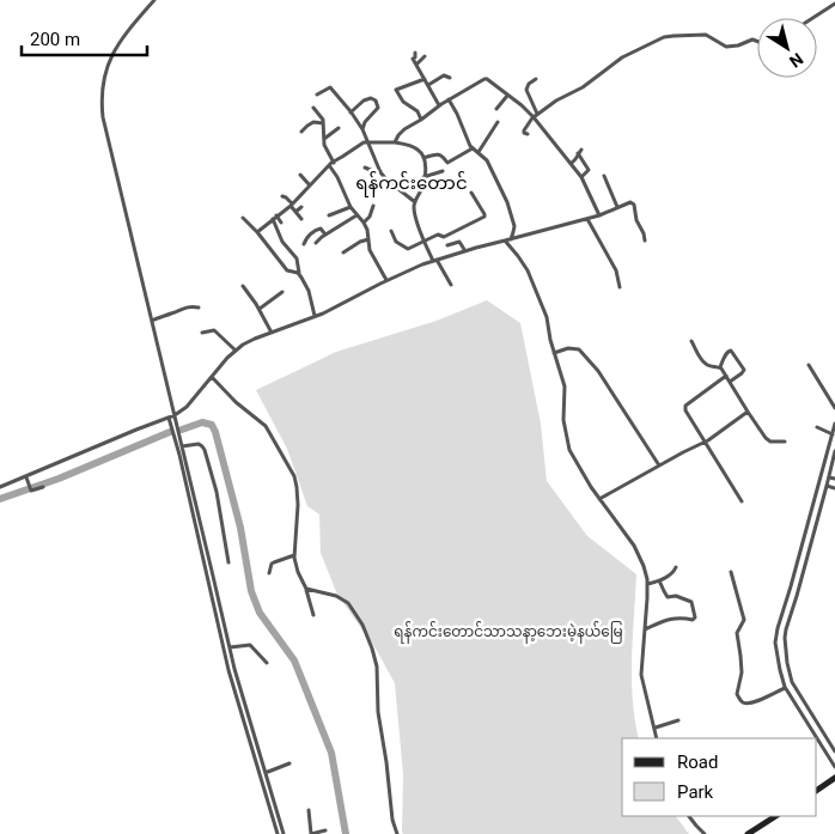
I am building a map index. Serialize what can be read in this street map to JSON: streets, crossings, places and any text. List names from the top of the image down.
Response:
{
  "districts": ["ရန်ကင်းတောင်"],
  "parks": ["ရန်ကင်းတောင်သာသနာ့ဘေးမဲ့နယ်မြေ"],
  "legend": ["Road", "Park"],
  "scale_bar": "200 m",
  "north": "bottom right"
}
